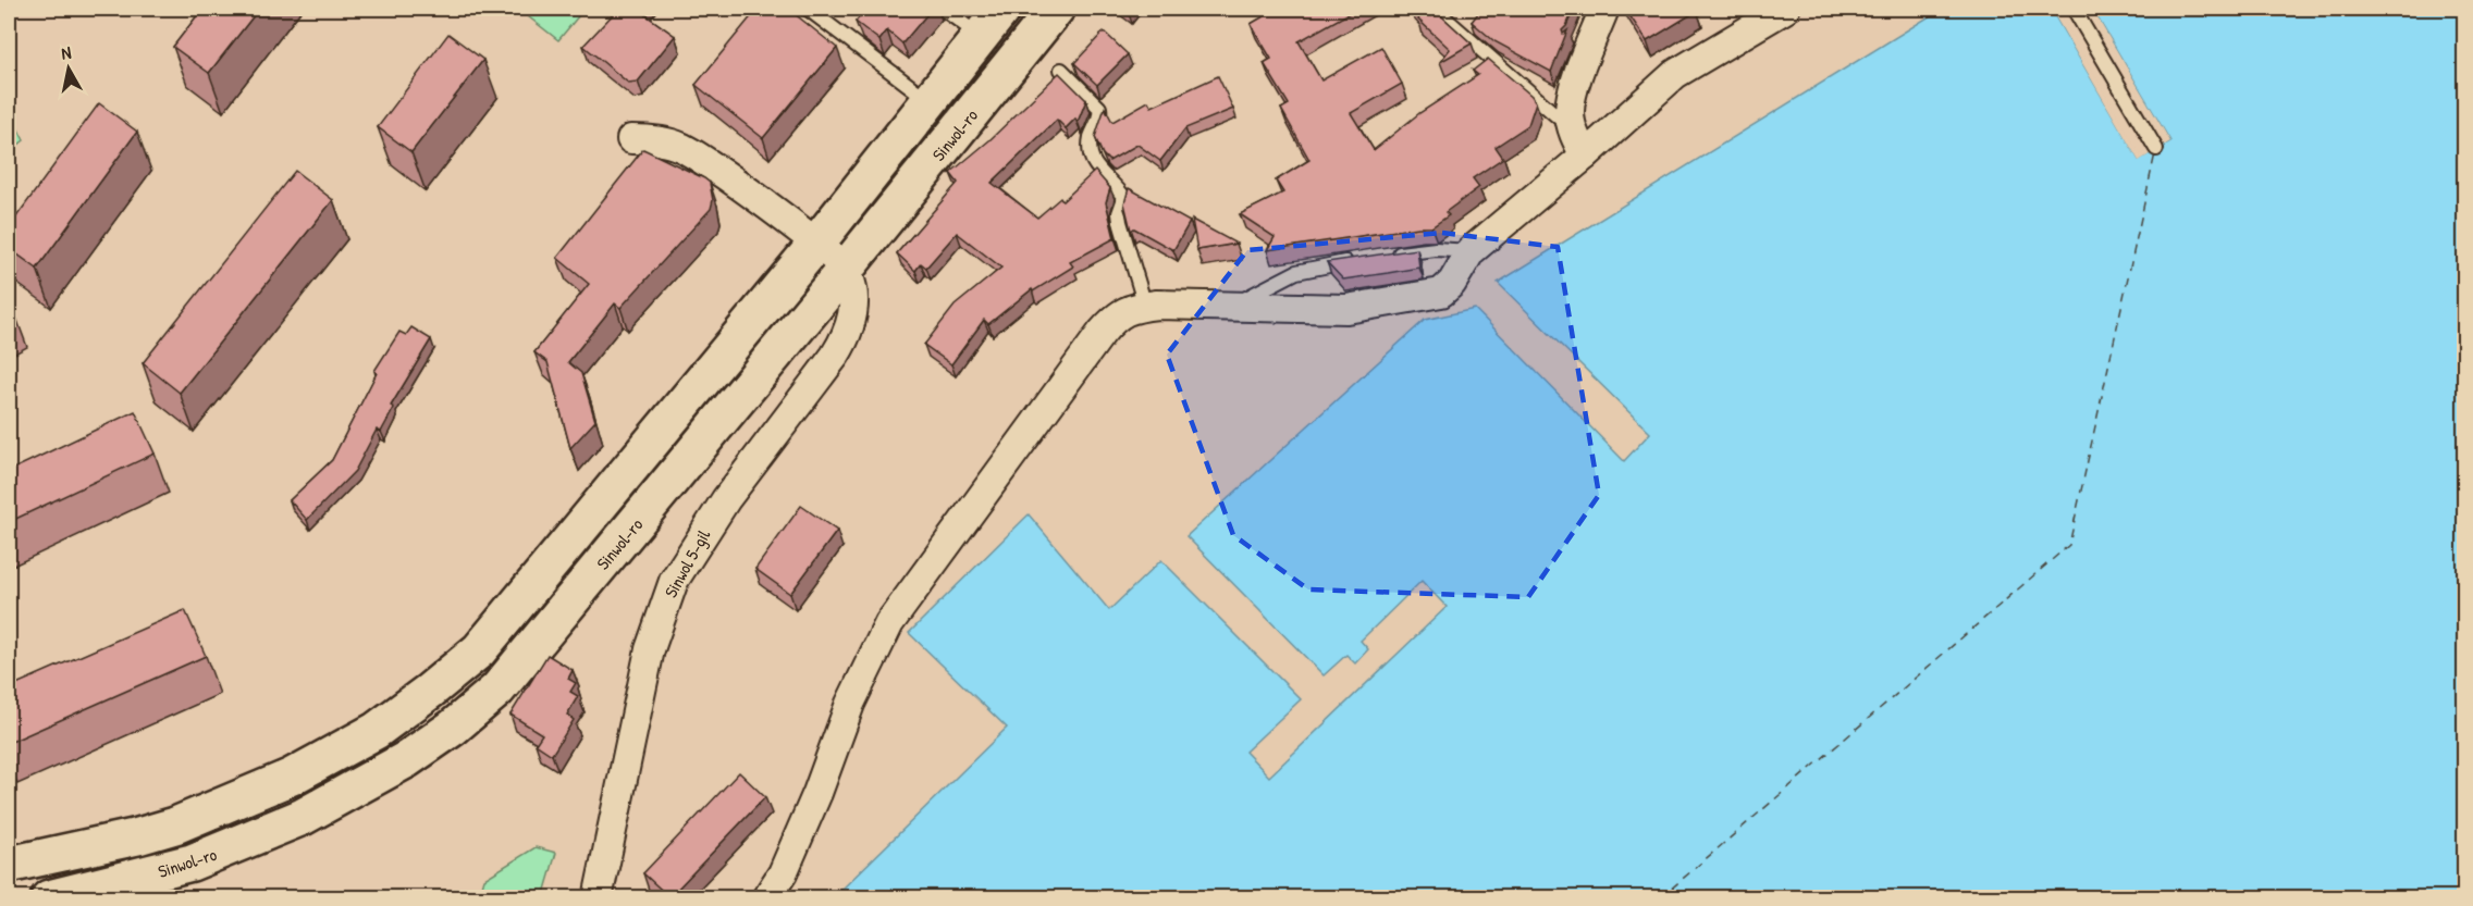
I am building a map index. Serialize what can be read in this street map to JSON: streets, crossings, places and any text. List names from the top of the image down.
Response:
{
  "streets": {
    "street": ["Sinwol-ro", "Sinwol 5-gil"]
  },
  "crossings": [
    ["Sinwol-ro", "Sinwol 5-gil"]
  ],
  "north": "top"
}
